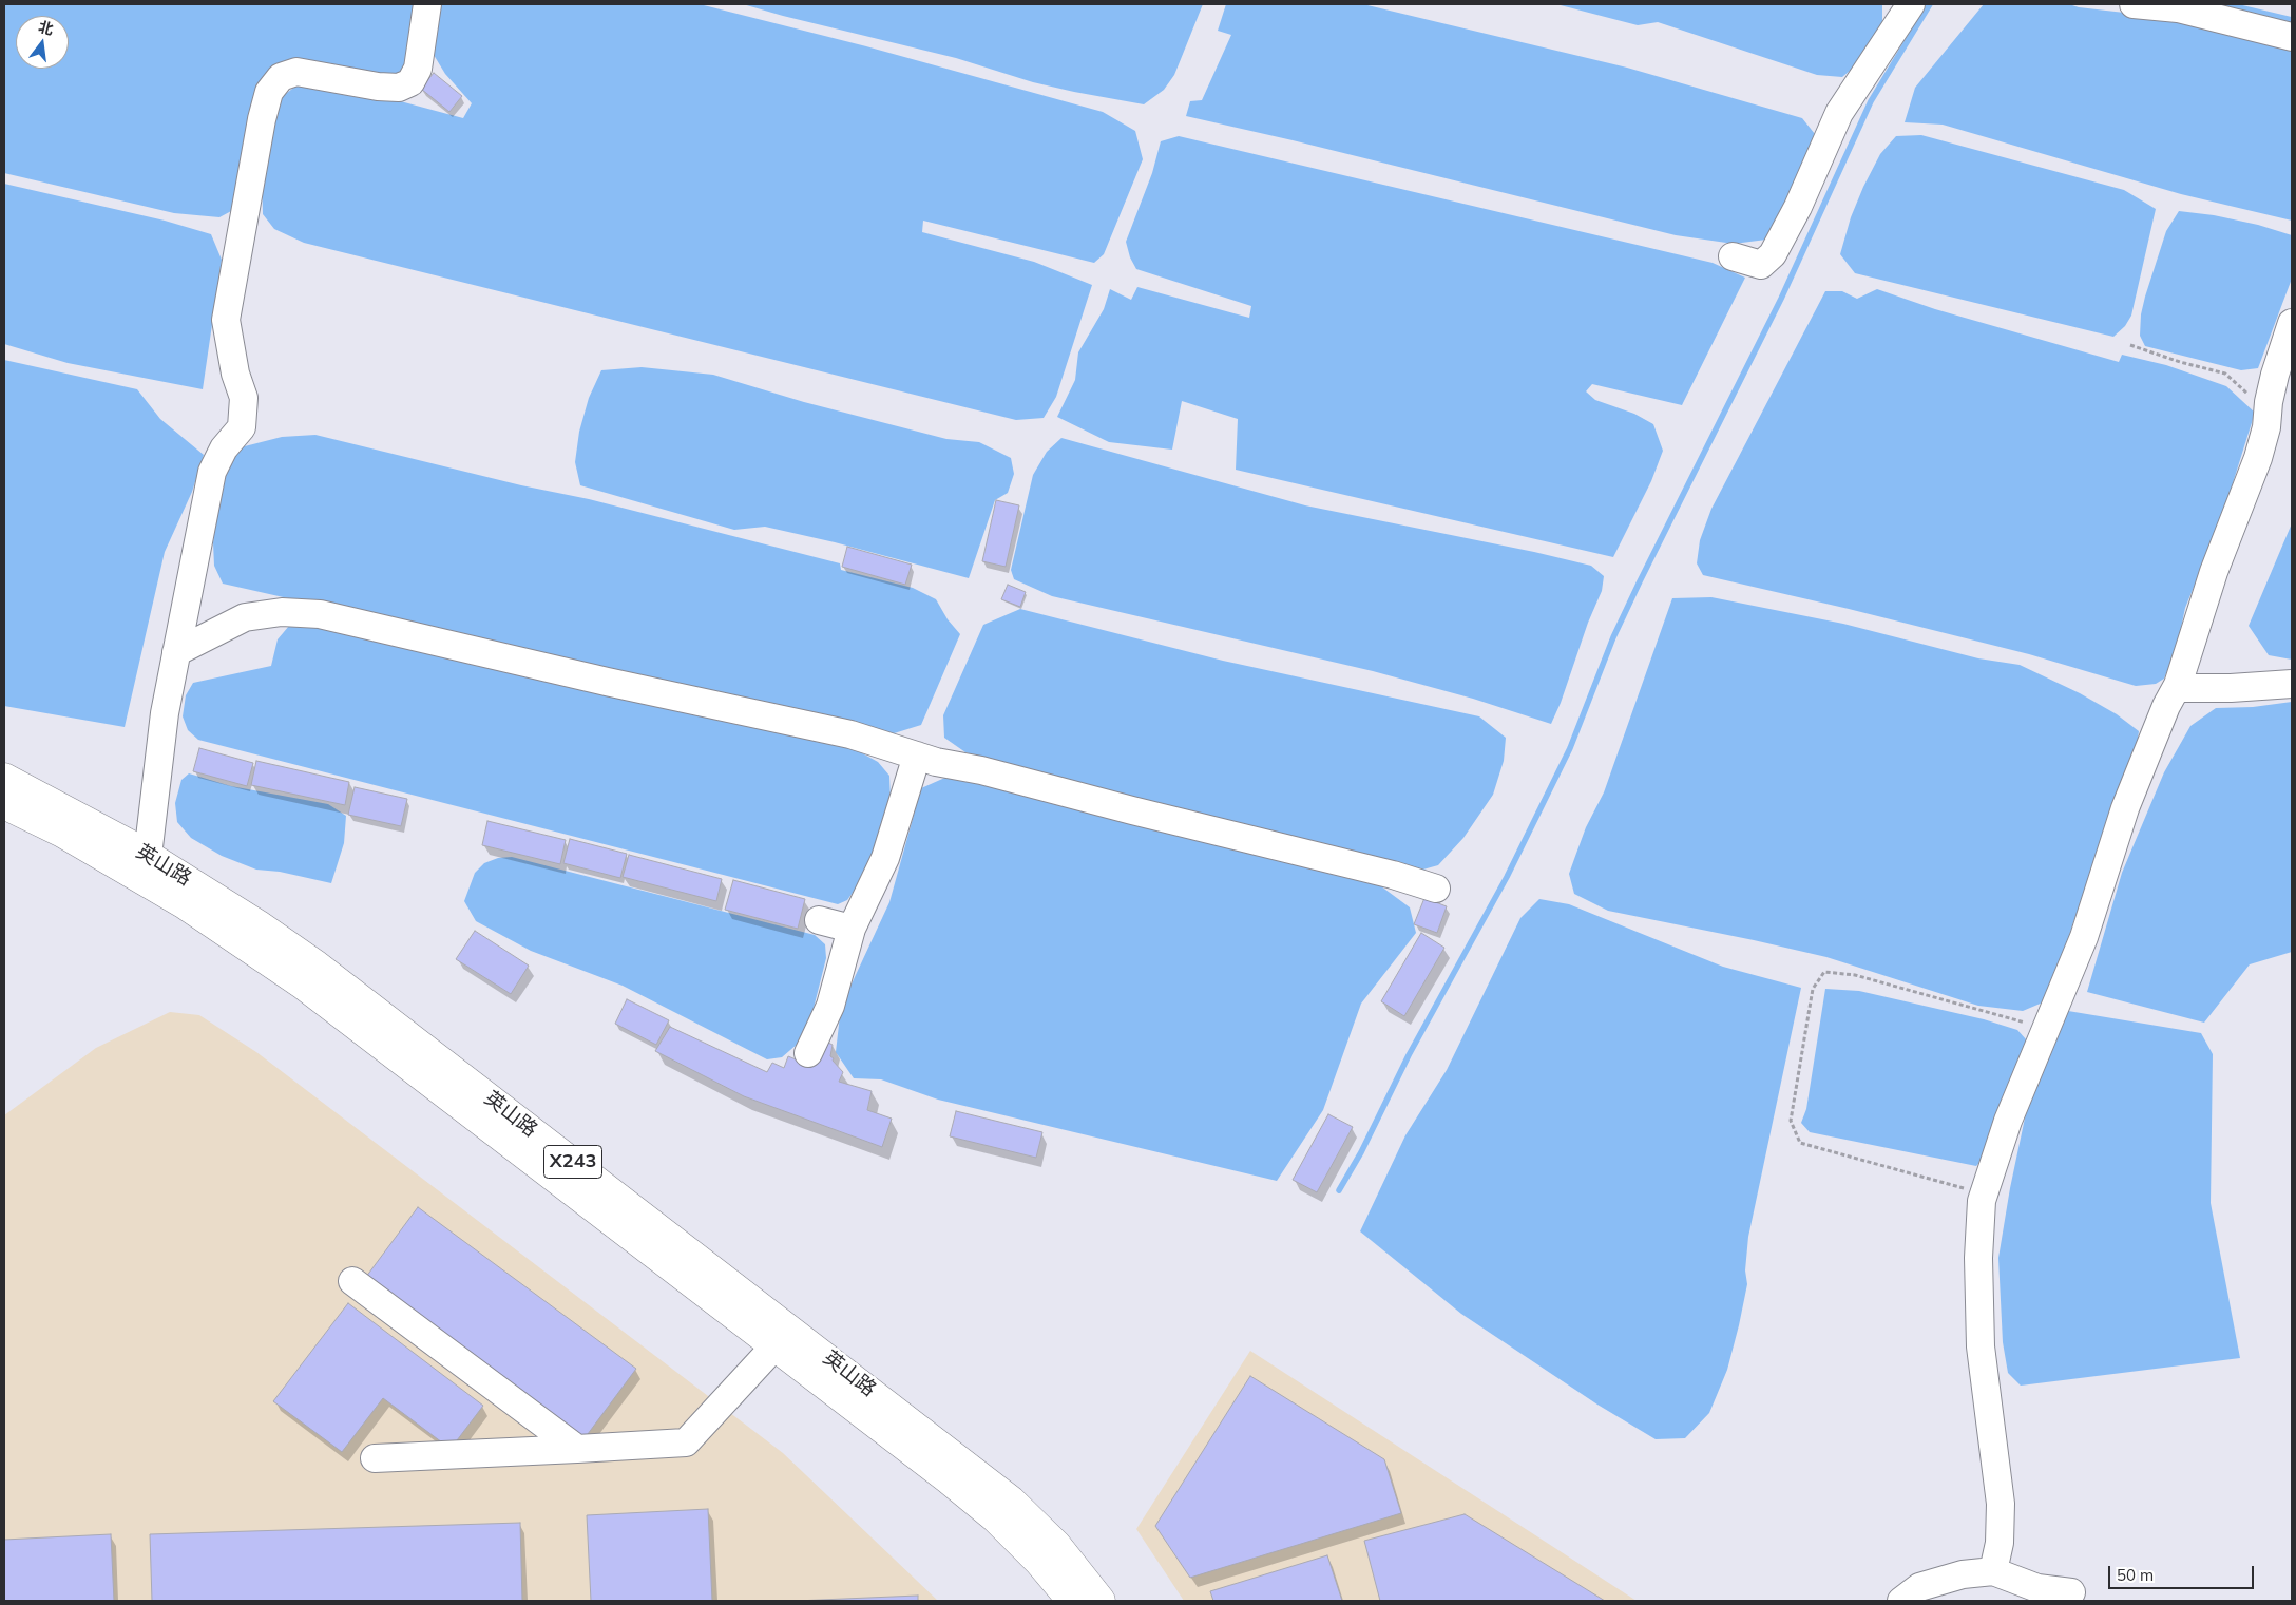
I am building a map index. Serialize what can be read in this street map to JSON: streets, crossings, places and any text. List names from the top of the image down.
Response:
{
  "streets": {
    "main road": ["英山路", "X243"]
  },
  "scale_bar": "50 m",
  "north": "top"
}
